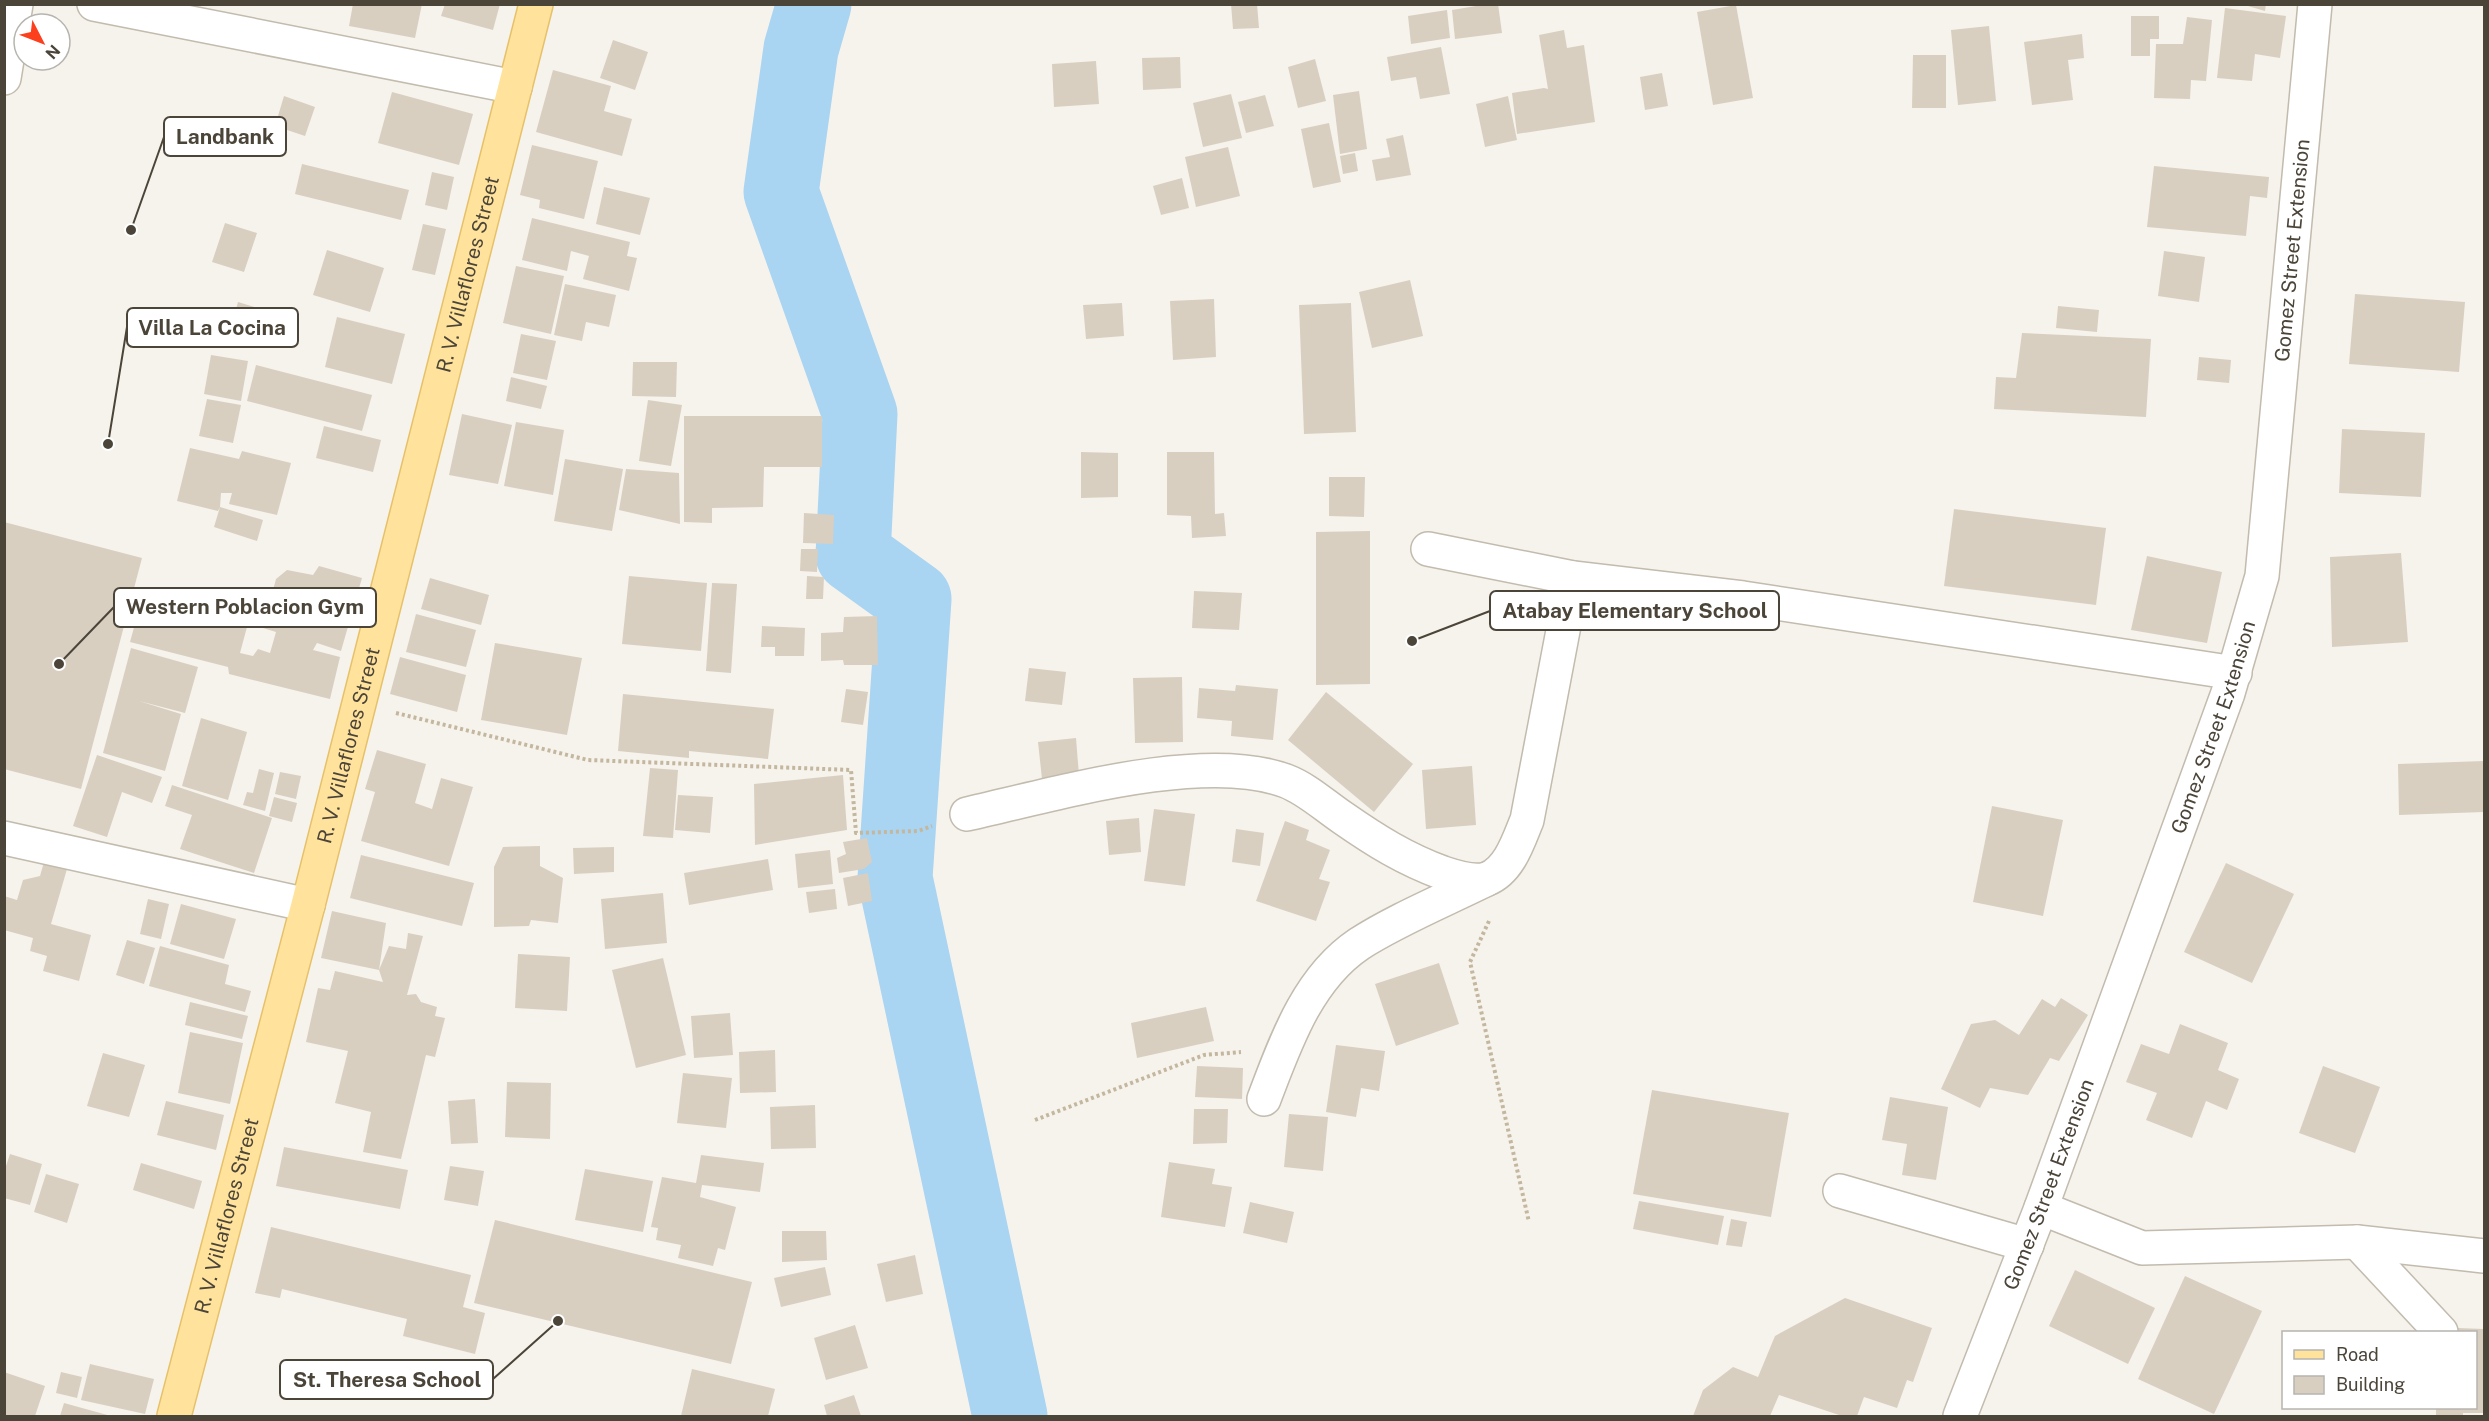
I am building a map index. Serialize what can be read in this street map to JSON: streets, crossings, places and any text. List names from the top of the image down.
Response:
{
  "streets": {
    "main road": ["R. V. Villaflores Street"],
    "street": ["Gomez Street Extension"]
  },
  "places": [
    "Landbank",
    "Villa La Cocina",
    "Atabay Elementary School",
    "Western Poblacion Gym",
    "St. Theresa School"
  ],
  "legend": ["Road", "Building"],
  "north": "bottom right"
}
